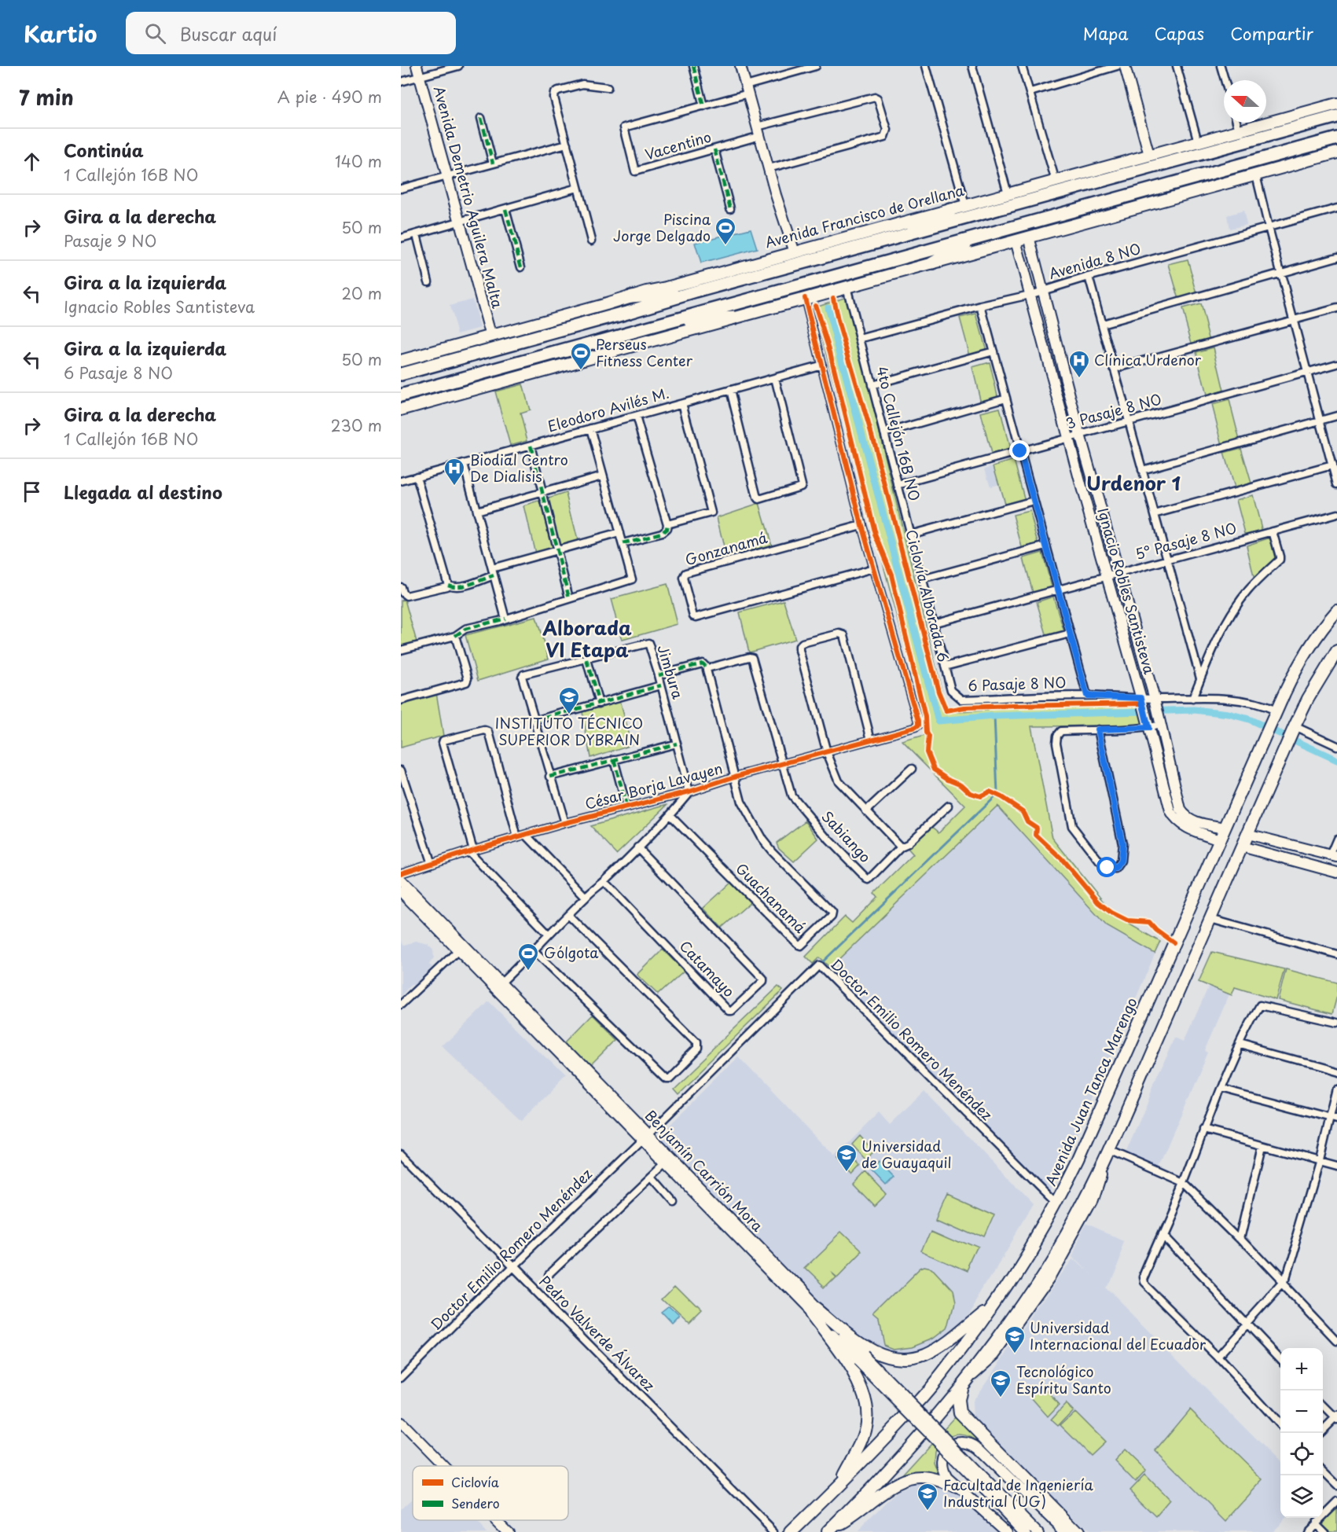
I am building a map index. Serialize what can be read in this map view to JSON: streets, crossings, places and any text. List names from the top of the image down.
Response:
{
  "streets": {
    "highway": ["Avenida Francisco de Orellana"],
    "main road": ["Avenida Juan Tanca Marengo"],
    "street": [
      "Vacentino",
      "Avenida Demetrio Aguilera Malta",
      "Avenida 8 NO",
      "Eleodoro Avilés M.",
      "3 Pasaje 8 NO",
      "4to Callejón 16B NO",
      "5° Pasaje 8 NO",
      "Gonzanamá",
      "Ignacio Robles Santisteva",
      "Jimbura",
      "6 Pasaje 8 NO",
      "César Borja Lavayen",
      "Sabiango",
      "Guachanamá",
      "Catamayo",
      "Doctor Emilio Romero Menéndez",
      "Benjamín Carrión Mora",
      "Pedro Valverde Álvarez"
    ],
    "cycle path": ["Ciclovía Alborada 6"]
  },
  "crossings": [
    ["Avenida Demetrio Aguilera Malta", "Avenida Francisco de Orellana"],
    ["Avenida 8 NO", "4to Callejón 16B NO"],
    ["Avenida 8 NO", "Ignacio Robles Santisteva"],
    ["3 Pasaje 8 NO", "4to Callejón 16B NO"],
    ["3 Pasaje 8 NO", "Ignacio Robles Santisteva"],
    ["4to Callejón 16B NO", "5° Pasaje 8 NO"],
    ["4to Callejón 16B NO", "6 Pasaje 8 NO"],
    ["5° Pasaje 8 NO", "Ignacio Robles Santisteva"],
    ["Gonzanamá", "César Borja Lavayen"],
    ["Ignacio Robles Santisteva", "6 Pasaje 8 NO"],
    ["Ignacio Robles Santisteva", "Avenida Juan Tanca Marengo"],
    ["Jimbura", "César Borja Lavayen"],
    ["6 Pasaje 8 NO", "Avenida Juan Tanca Marengo"],
    ["César Borja Lavayen", "Sabiango"],
    ["César Borja Lavayen", "Guachanamá"],
    ["Doctor Emilio Romero Menéndez", "Avenida Juan Tanca Marengo"],
    ["Doctor Emilio Romero Menéndez", "Benjamín Carrión Mora"],
    ["Doctor Emilio Romero Menéndez", "Pedro Valverde Álvarez"]
  ],
  "districts": ["Urdenor 1", "Alborada VI Etapa"],
  "places": {
    "sports": ["Piscina Jorge Delgado", "Perseus Fitness Center", "Gólgota"],
    "hospital": ["Clínica Urdenor", "Biodial Centro De Dialisis"],
    "school or university": [
      "INSTITUTO TÉCNICO SUPERIOR DYBRAIN",
      "Universidad de Guayaquil",
      "Universidad Internacional del Ecuador",
      "Tecnológico Espíritu Santo",
      "Facultad de Ingeniería Industrial (UG)"
    ]
  },
  "legend": ["Ciclovía", "Sendero"],
  "north": "left",
  "page": {
    "header": "Kartio",
    "search": "Buscar aquí",
    "nav": ["Mapa", "Capas", "Compartir"],
    "heading": ["7 min", "A pie · 490 m"],
    "list": [
      ["Continúa", "1 Callejón 16B NO", "140 m"],
      ["Gira a la derecha", "Pasaje 9 NO", "50 m"],
      ["Gira a la izquierda", "Ignacio Robles Santisteva", "20 m"],
      ["Gira a la izquierda", "6 Pasaje 8 NO", "50 m"],
      ["Gira a la derecha", "1 Callejón 16B NO", "230 m"],
      "Llegada al destino"
    ],
    "map_buttons": ["+", "−"]
  }
}
